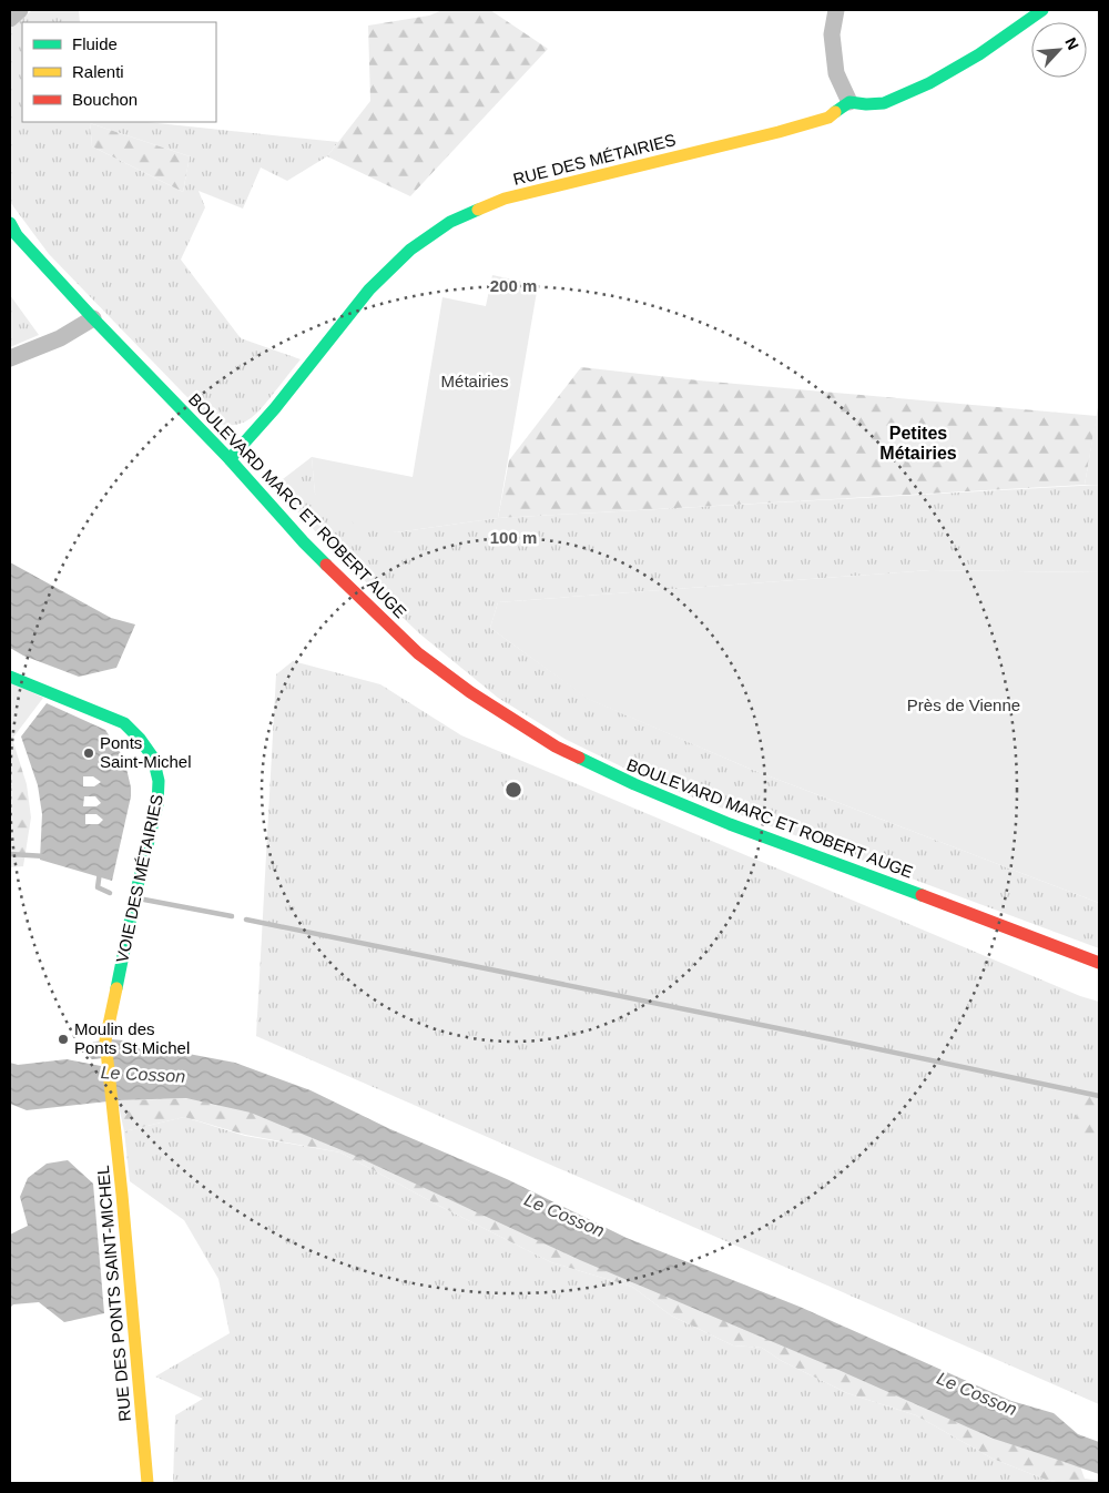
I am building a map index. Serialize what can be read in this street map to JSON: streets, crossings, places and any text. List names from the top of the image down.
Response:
{
  "streets": {
    "street": [
      "RUE DES MÉTAIRIES",
      "BOULEVARD MARC ET ROBERT AUGE",
      "VOIE DES MÉTAIRIES",
      "RUE DES PONTS SAINT-MICHEL"
    ]
  },
  "crossings": [
    ["RUE DES MÉTAIRIES", "BOULEVARD MARC ET ROBERT AUGE"],
    ["VOIE DES MÉTAIRIES", "RUE DES PONTS SAINT-MICHEL"]
  ],
  "districts": ["Petites Métairies"],
  "water": ["Le Cosson"],
  "parks": ["Métairies", "Près de Vienne"],
  "places": ["Ponts Saint-Michel", "Moulin des Ponts St Michel"],
  "legend": ["Fluide", "Ralenti", "Bouchon"],
  "north": "top right",
  "rings": ["200 m", "100 m"]
}
